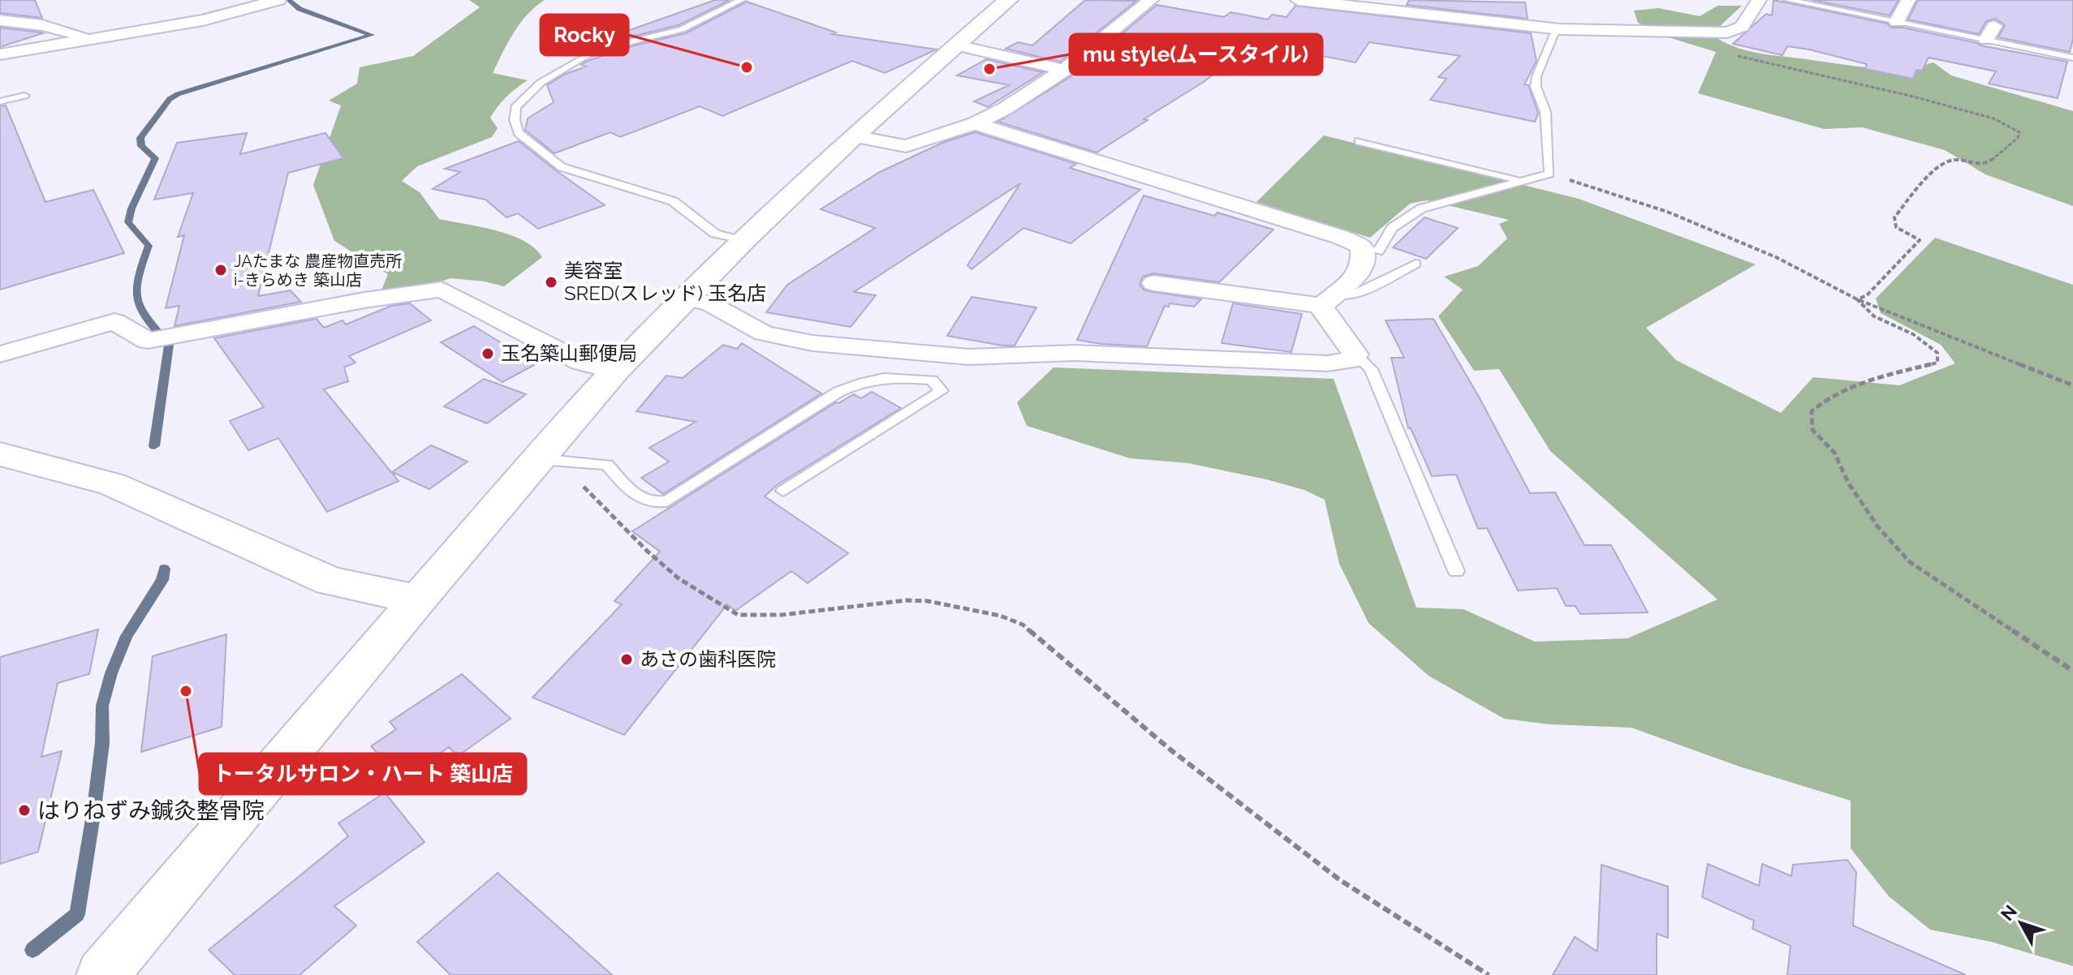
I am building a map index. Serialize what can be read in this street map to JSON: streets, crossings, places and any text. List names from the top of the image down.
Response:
{
  "places": [
    "Rocky",
    "mu style(厶ースタイル)",
    "JAたまな 農産物直売所 i-きらめき 築山店",
    "美容室 SRED(スレッド) 玉名店",
    "玉名築山郵便局",
    "あさの歯科医院",
    "トータルサロン・ハート 築山店",
    "はりねずみ鍼灸整骨院"
  ],
  "north": "top left"
}
